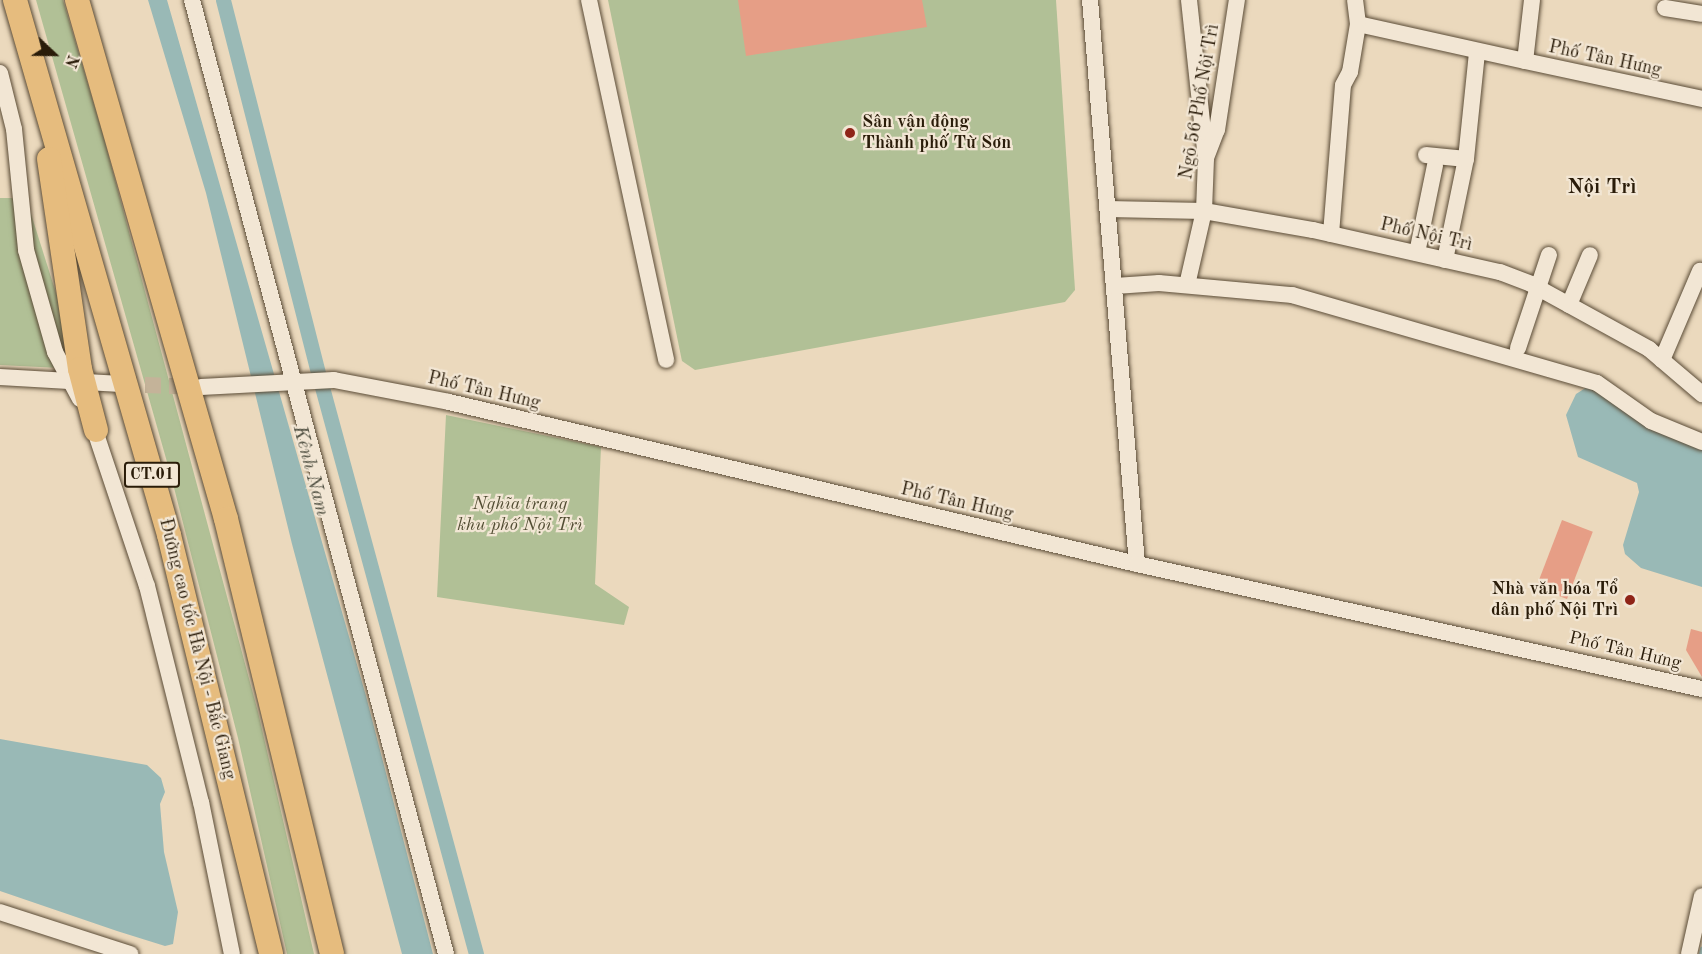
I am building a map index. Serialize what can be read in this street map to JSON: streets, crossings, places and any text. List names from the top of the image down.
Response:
{
  "streets": {
    "highway": ["CT.01", "Đường cao tốc Hà Nội - Bắc Giang"],
    "street": ["Phố Tân Hưng", "Ngõ 56 Phố Nội Trì", "Phố Nội Trì"]
  },
  "crossings": [
    ["Ngõ 56 Phố Nội Trì", "Phố Nội Trì"]
  ],
  "districts": ["Nội Trì"],
  "water": ["Kênh Nam"],
  "parks": ["Nghĩa trang khu phố Nội Trì"],
  "places": ["Sân vận động Thành phố Từ Sơn", "Nhà văn hóa Tổ dân phố Nội Trì"],
  "north": "right"
}
